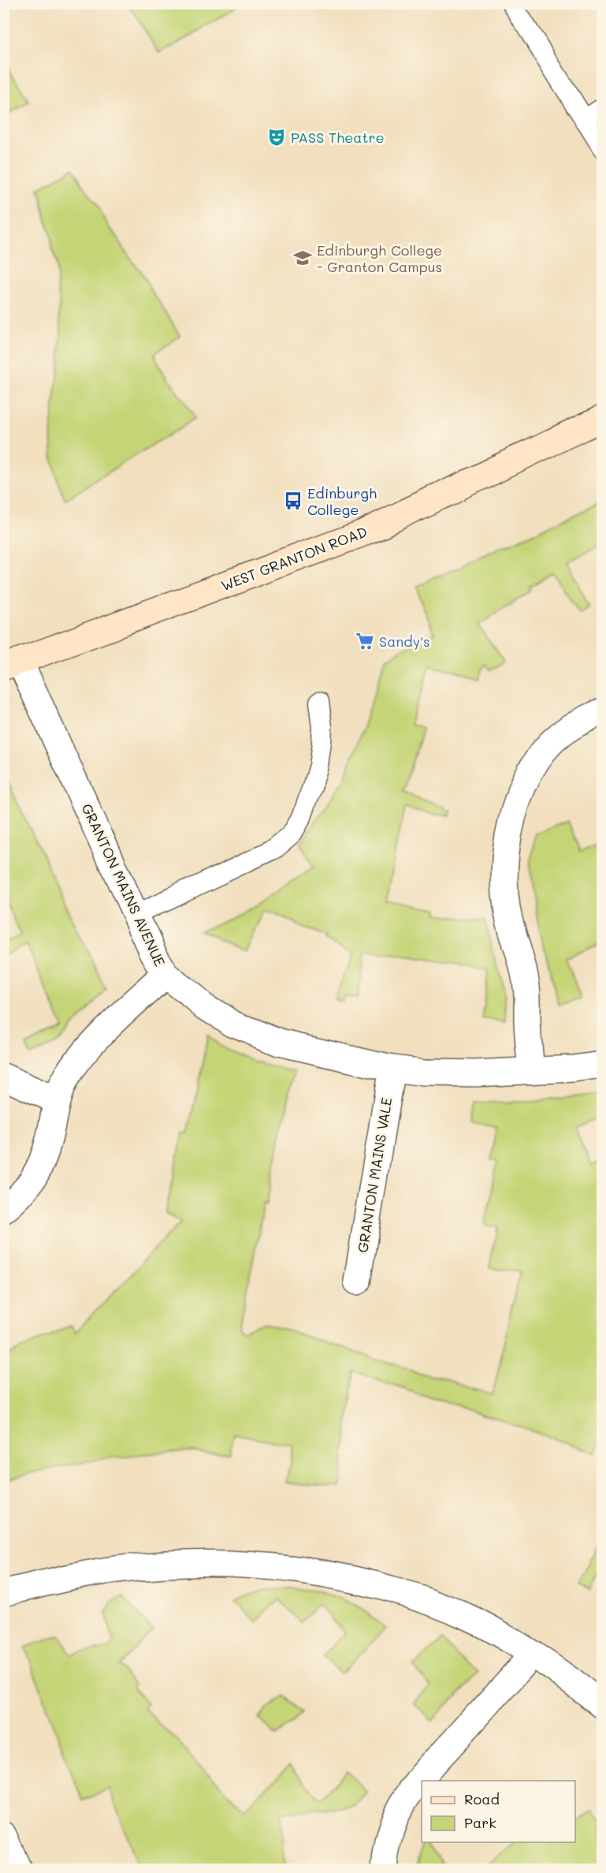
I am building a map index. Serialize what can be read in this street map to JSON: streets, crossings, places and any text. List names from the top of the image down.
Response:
{
  "streets": {
    "street": ["WEST GRANTON ROAD", "GRANTON MAINS AVENUE", "GRANTON MAINS VALE"]
  },
  "crossings": [
    ["WEST GRANTON ROAD", "GRANTON MAINS AVENUE"],
    ["GRANTON MAINS AVENUE", "GRANTON MAINS VALE"]
  ],
  "places": {
    "theatre": ["PASS Theatre"],
    "school or university": ["Edinburgh College - Granton Campus"],
    "bus stop": ["Edinburgh College"],
    "supermarket": ["Sandy's"]
  },
  "legend": ["Road", "Park"]
}
